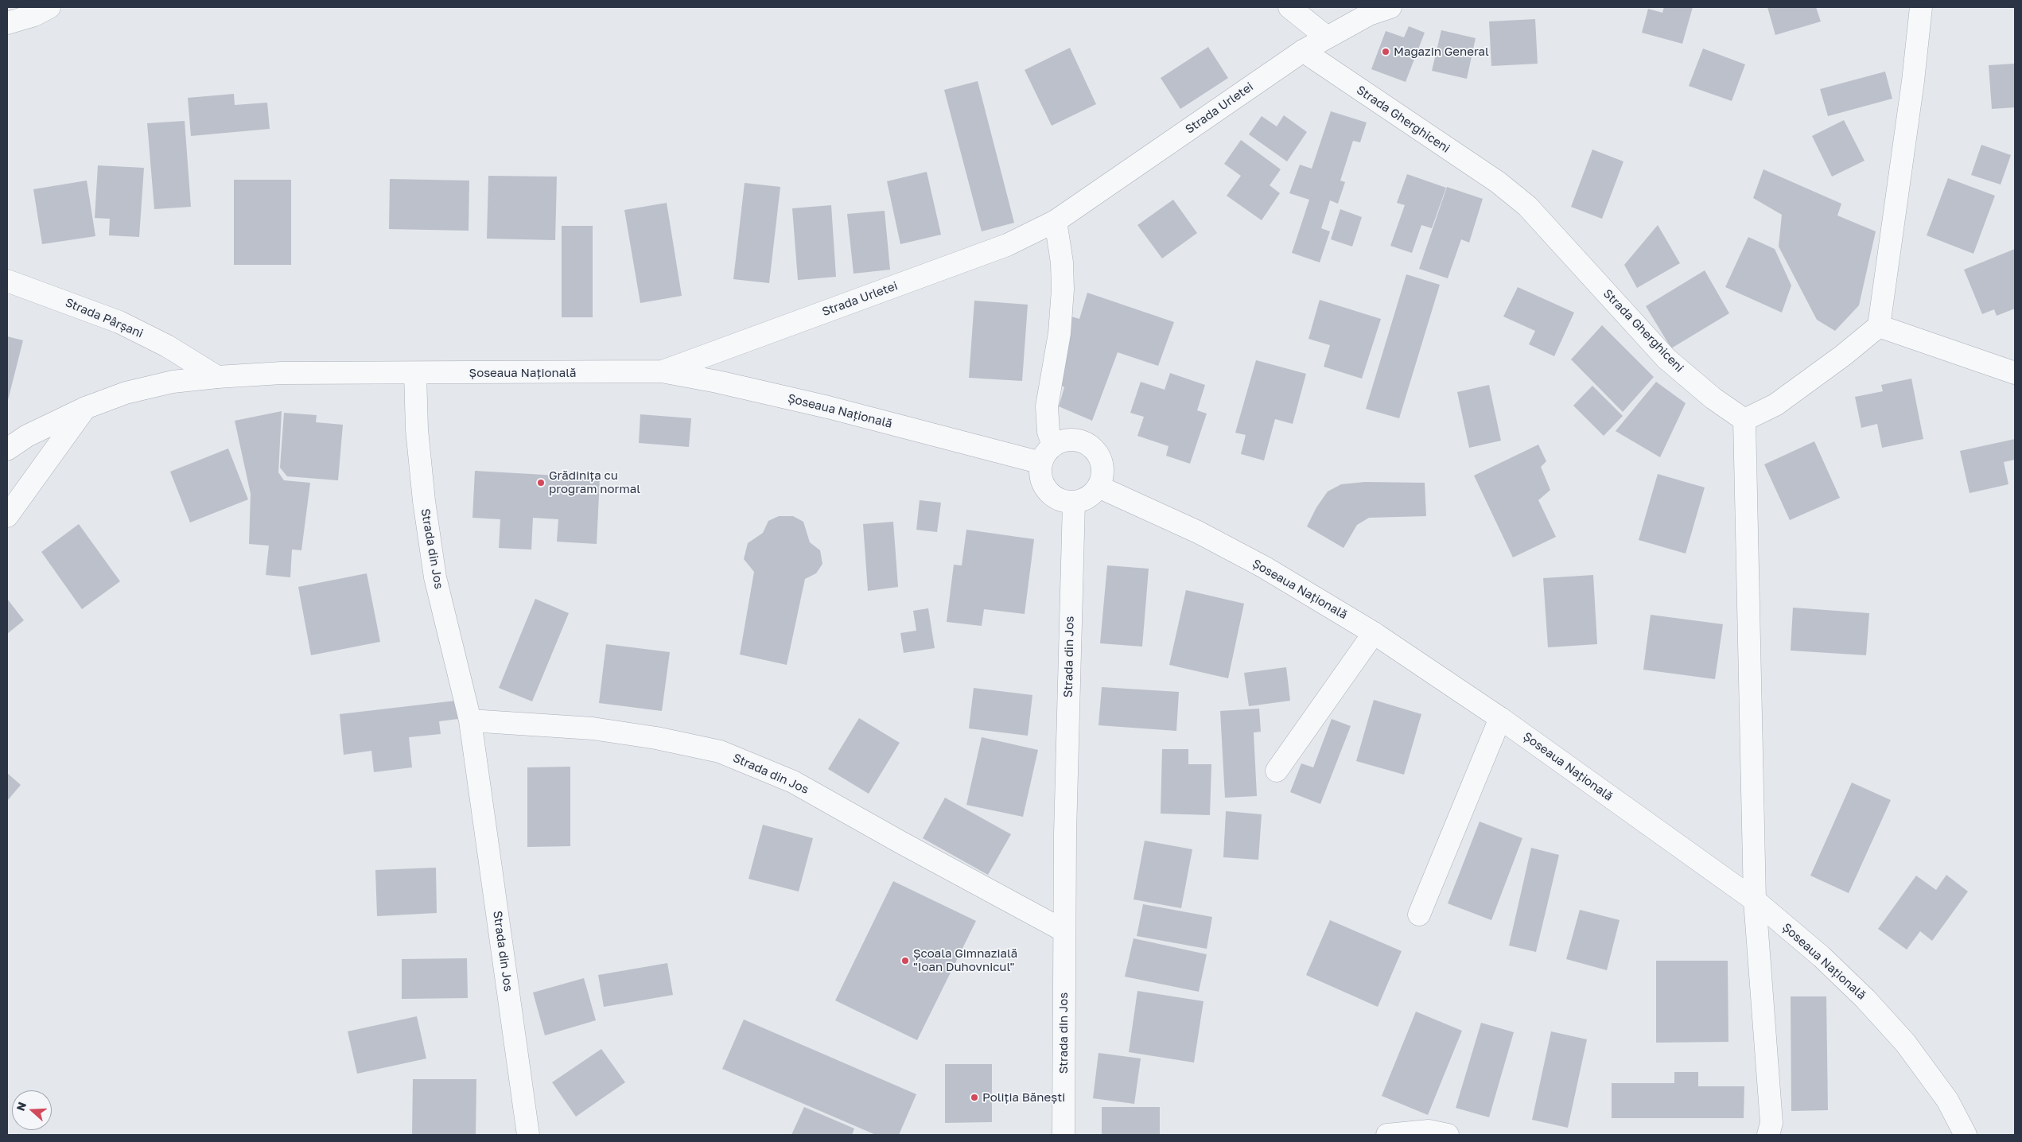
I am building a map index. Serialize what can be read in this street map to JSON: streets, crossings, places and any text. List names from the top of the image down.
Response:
{
  "streets": {
    "street": [
      "Strada Urletei",
      "Strada Gherghiceni",
      "Strada Pârșani",
      "Șoseaua Națională",
      "Strada din Jos"
    ]
  },
  "crossings": [
    ["Strada Urletei", "Strada Gherghiceni"],
    ["Strada Urletei", "Șoseaua Națională"],
    ["Strada Pârșani", "Șoseaua Națională"],
    ["Șoseaua Națională", "Strada din Jos"]
  ],
  "places": [
    "Magazin General",
    "Grădinița cu program normal",
    "Școala Gimnazială \"Ioan Duhovnicul\"",
    "Poliția Bănești"
  ],
  "north": "left"
}
